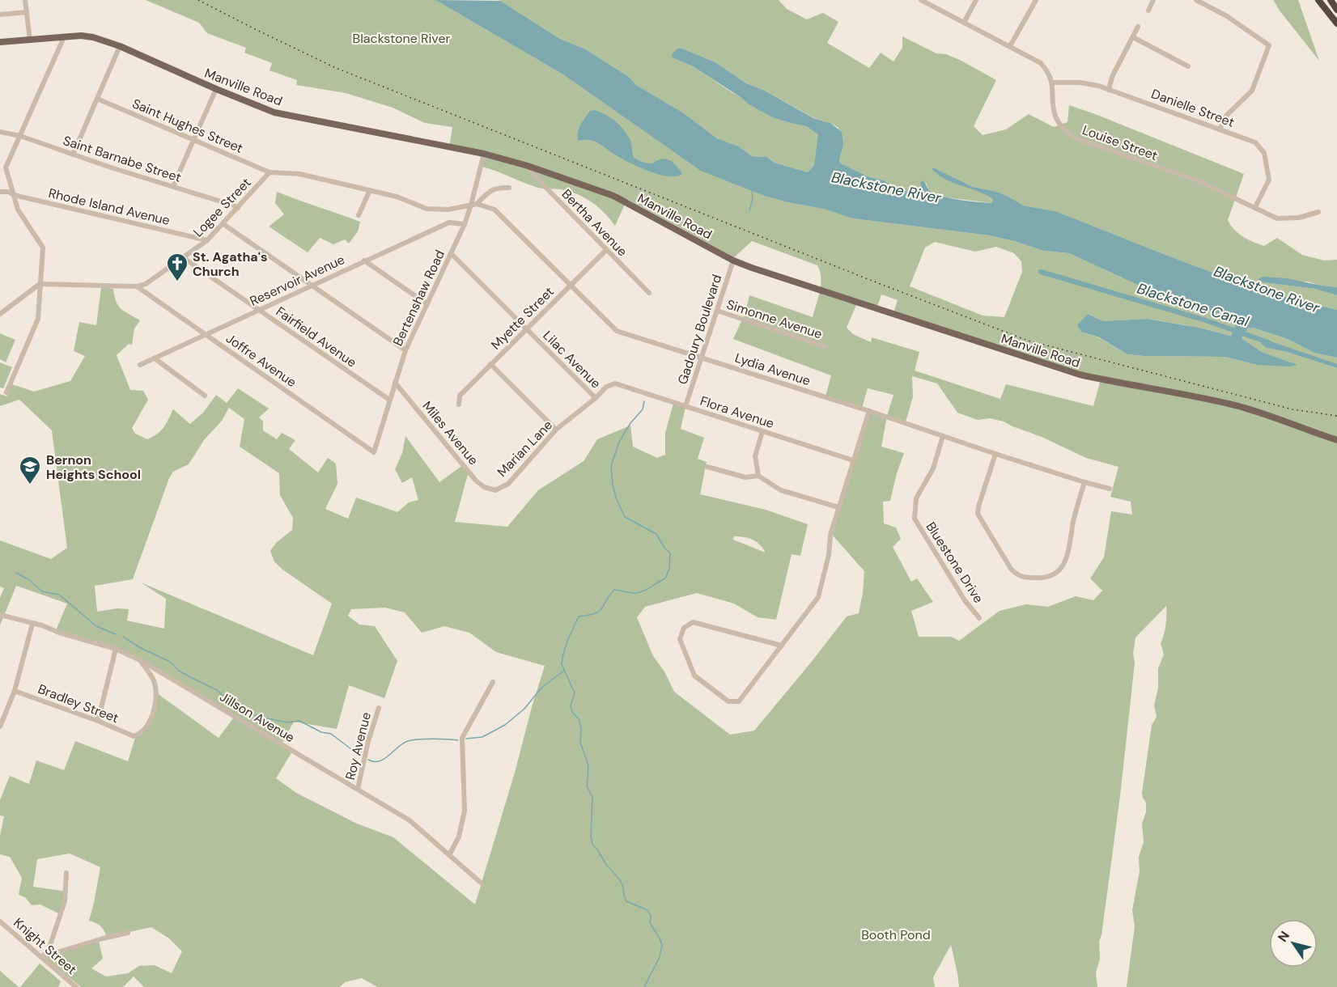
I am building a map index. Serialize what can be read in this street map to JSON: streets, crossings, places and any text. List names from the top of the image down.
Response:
{
  "streets": {
    "main road": ["Manville Road"],
    "street": [
      "Danielle Street",
      "Saint Hughes Street",
      "Louise Street",
      "Saint Barnabe Street",
      "Rhode Island Avenue",
      "Logee Street",
      "Bertha Avenue",
      "Reservoir Avenue",
      "Bertenshaw Road",
      "Myette Street",
      "Simonne Avenue",
      "Gadoury Boulevard",
      "Fairfield Avenue",
      "Lilac Avenue",
      "Joffre Avenue",
      "Lydia Avenue",
      "Flora Avenue",
      "Miles Avenue",
      "Marian Lane",
      "Bluestone Drive",
      "Bradley Street",
      "Jillson Avenue",
      "Roy Avenue",
      "Knight Street"
    ]
  },
  "crossings": [
    ["Manville Road", "Bertha Avenue"],
    ["Manville Road", "Bertenshaw Road"],
    ["Manville Road", "Gadoury Boulevard"],
    ["Danielle Street", "Louise Street"],
    ["Saint Hughes Street", "Logee Street"],
    ["Saint Barnabe Street", "Logee Street"],
    ["Rhode Island Avenue", "Logee Street"],
    ["Logee Street", "Bertenshaw Road"],
    ["Logee Street", "Fairfield Avenue"],
    ["Logee Street", "Joffre Avenue"],
    ["Logee Street", "Lydia Avenue"],
    ["Bertha Avenue", "Myette Street"],
    ["Reservoir Avenue", "Bertenshaw Road"],
    ["Reservoir Avenue", "Fairfield Avenue"],
    ["Reservoir Avenue", "Joffre Avenue"],
    ["Bertenshaw Road", "Fairfield Avenue"],
    ["Bertenshaw Road", "Lilac Avenue"],
    ["Bertenshaw Road", "Joffre Avenue"],
    ["Bertenshaw Road", "Lydia Avenue"],
    ["Bertenshaw Road", "Miles Avenue"],
    ["Myette Street", "Lilac Avenue"],
    ["Myette Street", "Lydia Avenue"],
    ["Simonne Avenue", "Gadoury Boulevard"],
    ["Gadoury Boulevard", "Lydia Avenue"],
    ["Gadoury Boulevard", "Flora Avenue"],
    ["Lilac Avenue", "Marian Lane"],
    ["Lydia Avenue", "Bluestone Drive"],
    ["Flora Avenue", "Marian Lane"],
    ["Miles Avenue", "Marian Lane"],
    ["Bradley Street", "Jillson Avenue"],
    ["Jillson Avenue", "Roy Avenue"]
  ],
  "water": ["Blackstone River", "Blackstone Canal"],
  "parks": ["Blackstone River", "Booth Pond"],
  "places": {
    "church": ["St. Agatha's Church"],
    "school or university": ["Bernon Heights School"]
  },
  "north": "top left"
}
